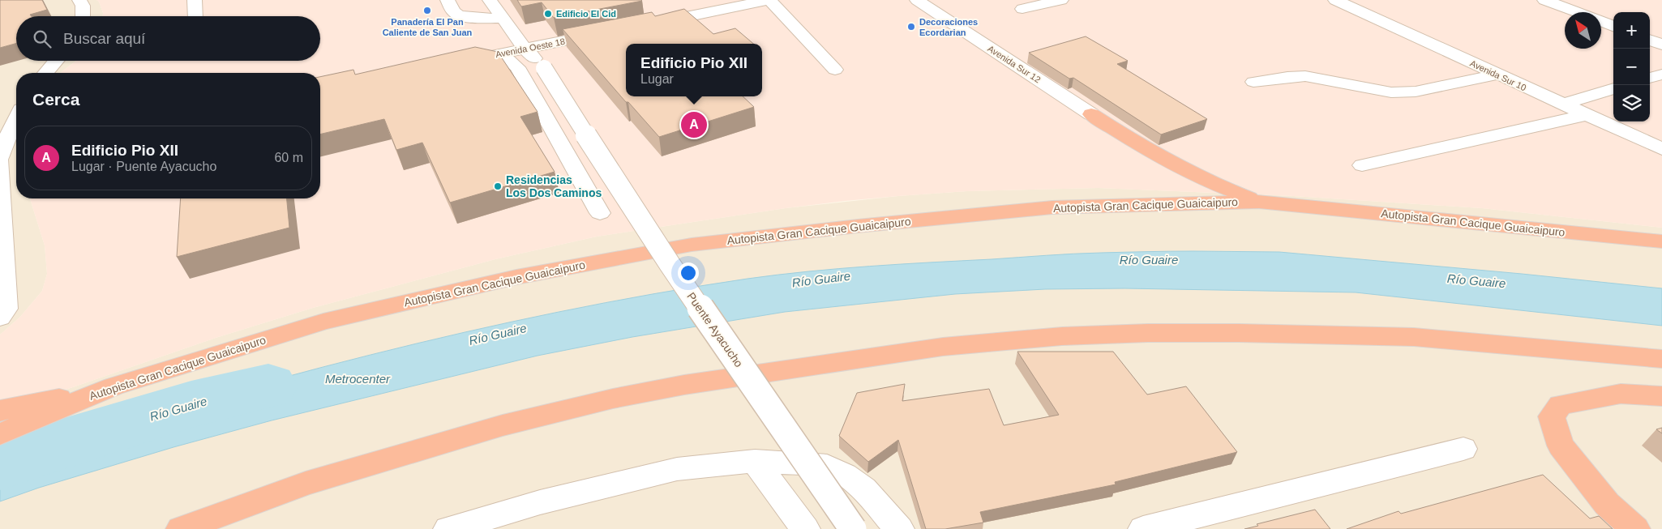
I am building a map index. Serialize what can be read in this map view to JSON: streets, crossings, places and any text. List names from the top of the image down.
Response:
{
  "streets": {
    "highway": ["Autopista Gran Cacique Guaicaipuro"],
    "street": [
      "Avenida Oeste 18",
      "Avenida Sur 12",
      "Avenida Sur 10",
      "Puente Ayacucho"
    ]
  },
  "crossings": [
    ["Avenida Oeste 18", "Puente Ayacucho"]
  ],
  "water": ["Río Guaire", "Metrocenter"],
  "places": [
    "Panadería El Pan Caliente de San Juan",
    "Edificio El Cid",
    "Decoraciones Ecordarian",
    "Residencias Los Dos Caminos"
  ],
  "north": "top left",
  "page": {
    "map_buttons": ["+", "−"],
    "search": "Buscar aquí",
    "popup": ["Edificio Pio XII", "Lugar"],
    "heading": "Cerca",
    "pins": "A",
    "list": [
      {
        "mark": "A",
        "name": "Edificio Pio XII",
        "note": "Lugar · Puente Ayacucho",
        "value": "60 m"
      }
    ]
  }
}
